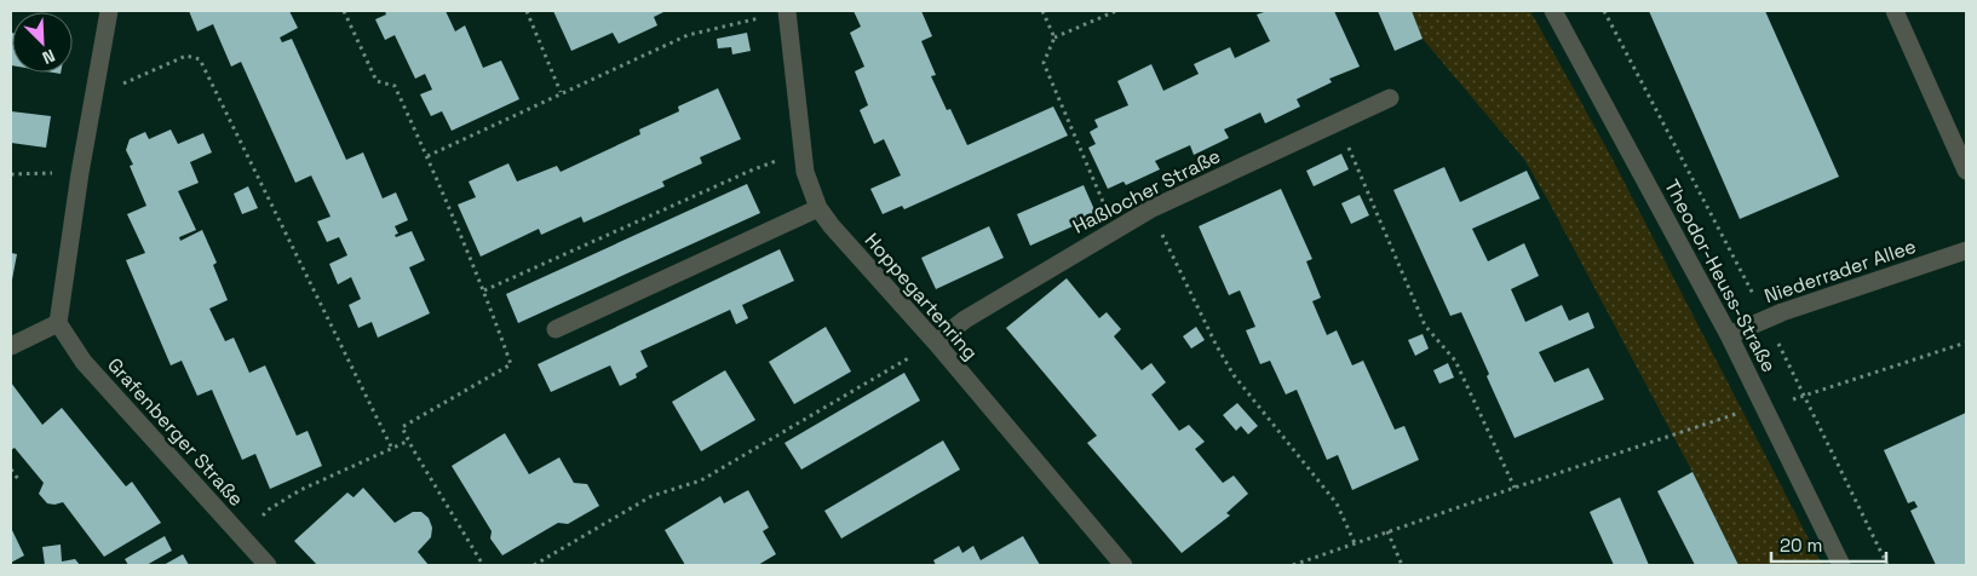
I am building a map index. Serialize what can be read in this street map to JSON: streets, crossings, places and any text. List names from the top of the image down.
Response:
{
  "streets": {
    "street": [
      "Haßlocher Straße",
      "Niederrader Allee",
      "Theodor-Heuss-Straße",
      "Hoppegartenring",
      "Grafenberger Straße"
    ]
  },
  "crossings": [
    ["Haßlocher Straße", "Hoppegartenring"],
    ["Niederrader Allee", "Theodor-Heuss-Straße"]
  ],
  "scale_bar": "20 m",
  "north": "bottom right"
}
